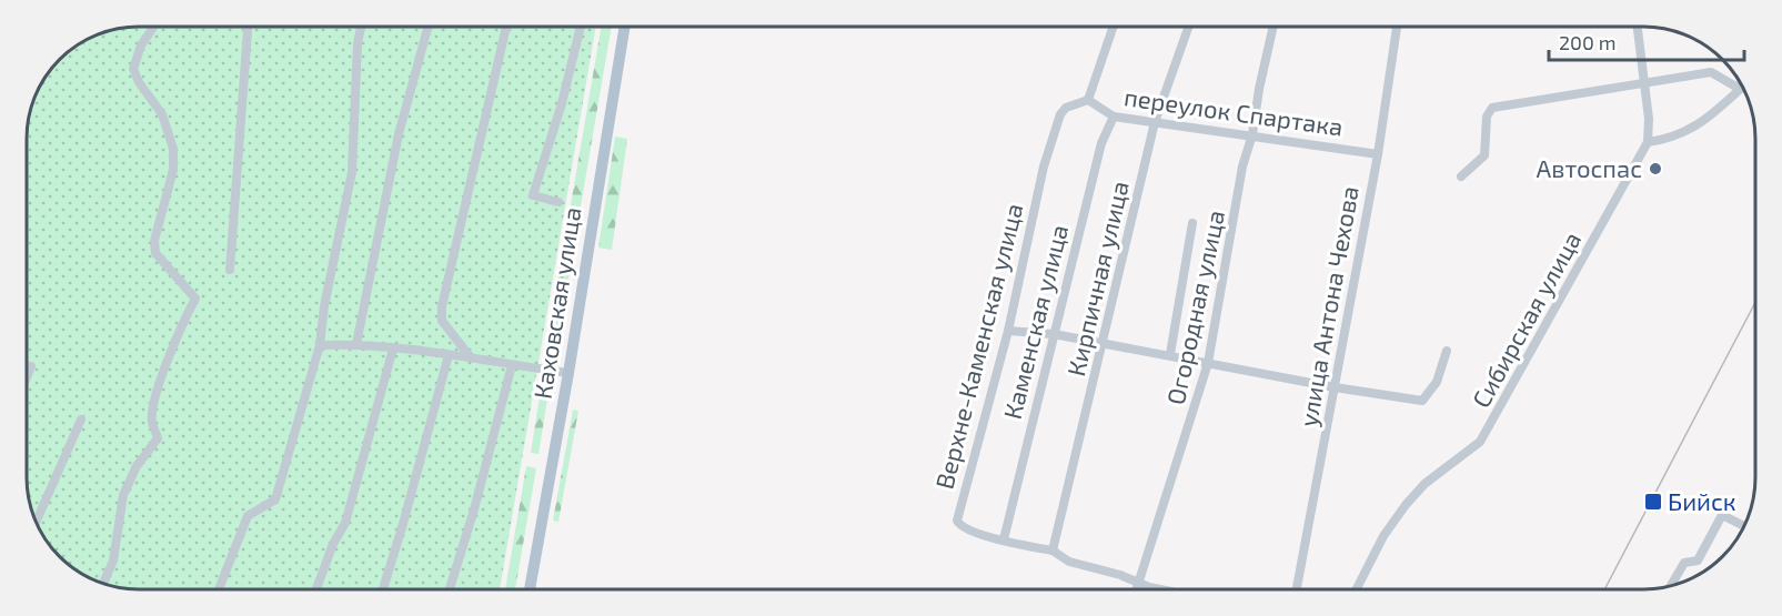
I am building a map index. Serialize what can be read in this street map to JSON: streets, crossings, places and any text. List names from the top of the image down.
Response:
{
  "streets": {
    "main road": ["Каховская улица"],
    "street": [
      "переулок Спартака",
      "Кирпичная улица",
      "улица Антона Чехова",
      "Огородная улица",
      "Сибирская улица",
      "Каменская улица",
      "Верхне-Каменская улица"
    ]
  },
  "crossings": [
    ["переулок Спартака", "Кирпичная улица"],
    ["переулок Спартака", "улица Антона Чехова"],
    ["переулок Спартака", "Огородная улица"],
    ["переулок Спартака", "Каменская улица"],
    ["переулок Спартака", "Верхне-Каменская улица"],
    ["Кирпичная улица", "Верхне-Каменская улица"],
    ["Огородная улица", "Верхне-Каменская улица"],
    ["Каменская улица", "Верхне-Каменская улица"]
  ],
  "places": {
    "other": ["Автоспас"],
    "transit": ["Бийск"]
  },
  "scale_bar": "200 m"
}
